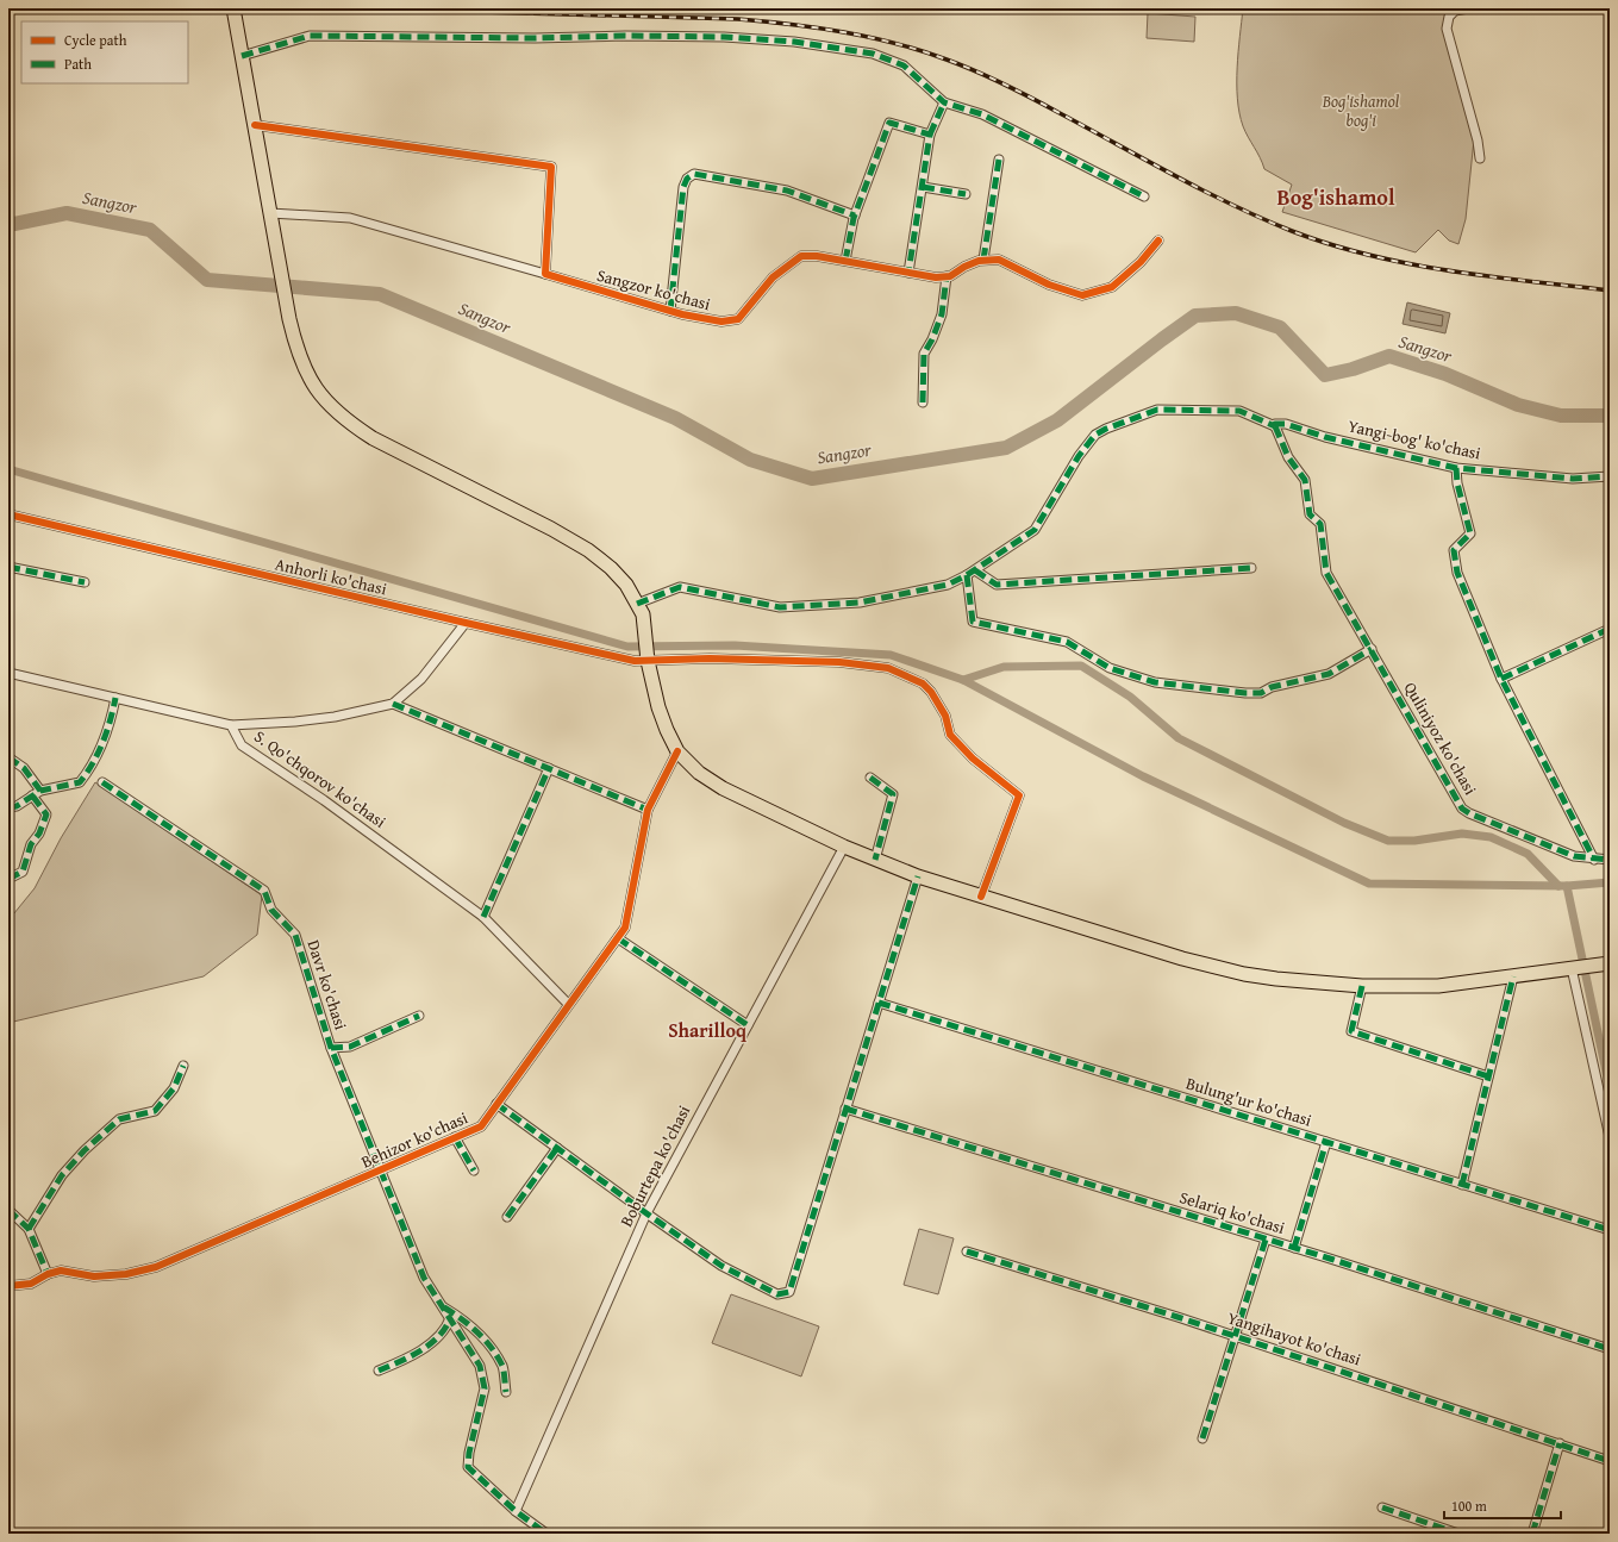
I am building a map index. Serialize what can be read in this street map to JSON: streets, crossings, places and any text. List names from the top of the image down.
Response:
{
  "streets": {
    "street": [
      "Sangzor ko'chasi",
      "Yangi-bog' ko'chasi",
      "Anhorli ko'chasi",
      "Quliniyoz ko'chasi",
      "S. Qo'chqorov ko'chasi",
      "Davr ko'chasi",
      "Bulung'ur ko'chasi",
      "Behizor ko'chasi",
      "Boburtepa ko'chasi",
      "Selariq ko'chasi",
      "Yangihayot ko'chasi"
    ]
  },
  "crossings": [
    ["Yangi-bog' ko'chasi", "Quliniyoz ko'chasi"],
    ["S. Qo'chqorov ko'chasi", "Behizor ko'chasi"],
    ["Davr ko'chasi", "Behizor ko'chasi"],
    ["Davr ko'chasi", "Boburtepa ko'chasi"]
  ],
  "districts": ["Bog'ishamol", "Sharilloq"],
  "water": ["Sangzor"],
  "parks": ["Bog'ishamol bog'i"],
  "legend": ["Cycle path", "Path"],
  "scale_bar": "100 m"
}
